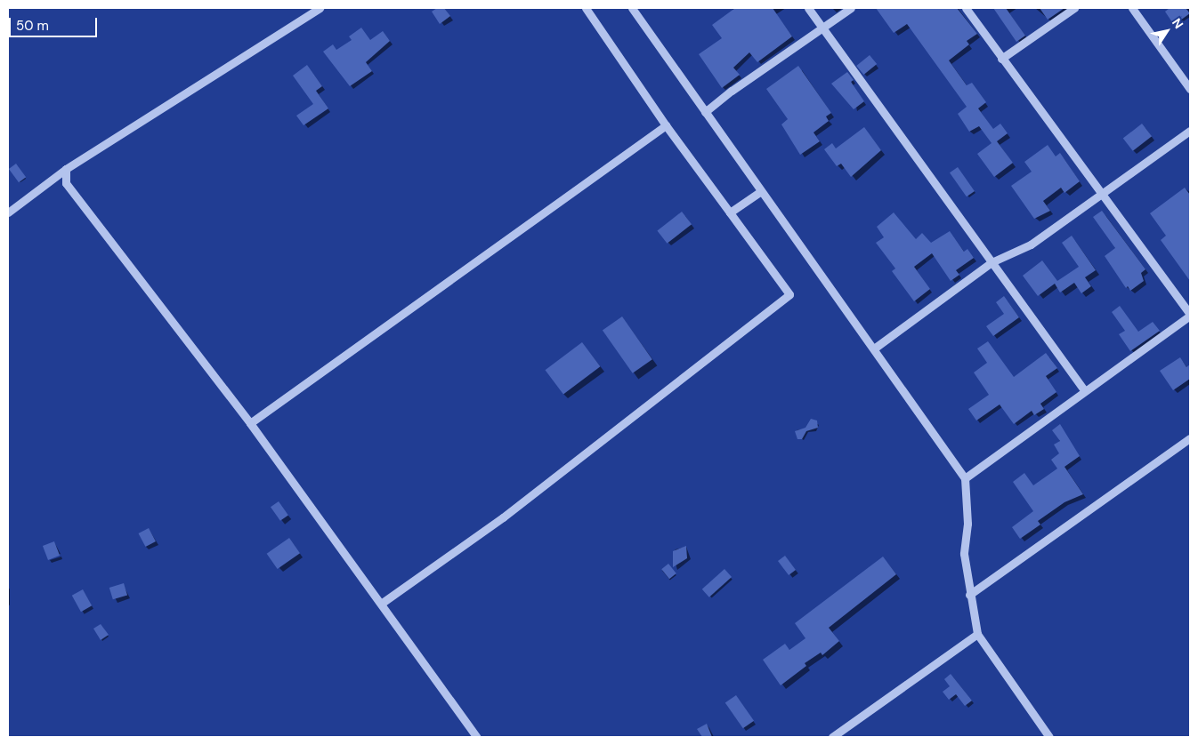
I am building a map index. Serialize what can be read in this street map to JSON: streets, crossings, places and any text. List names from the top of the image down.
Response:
{
  "scale_bar": "50 m",
  "north": "top right"
}
